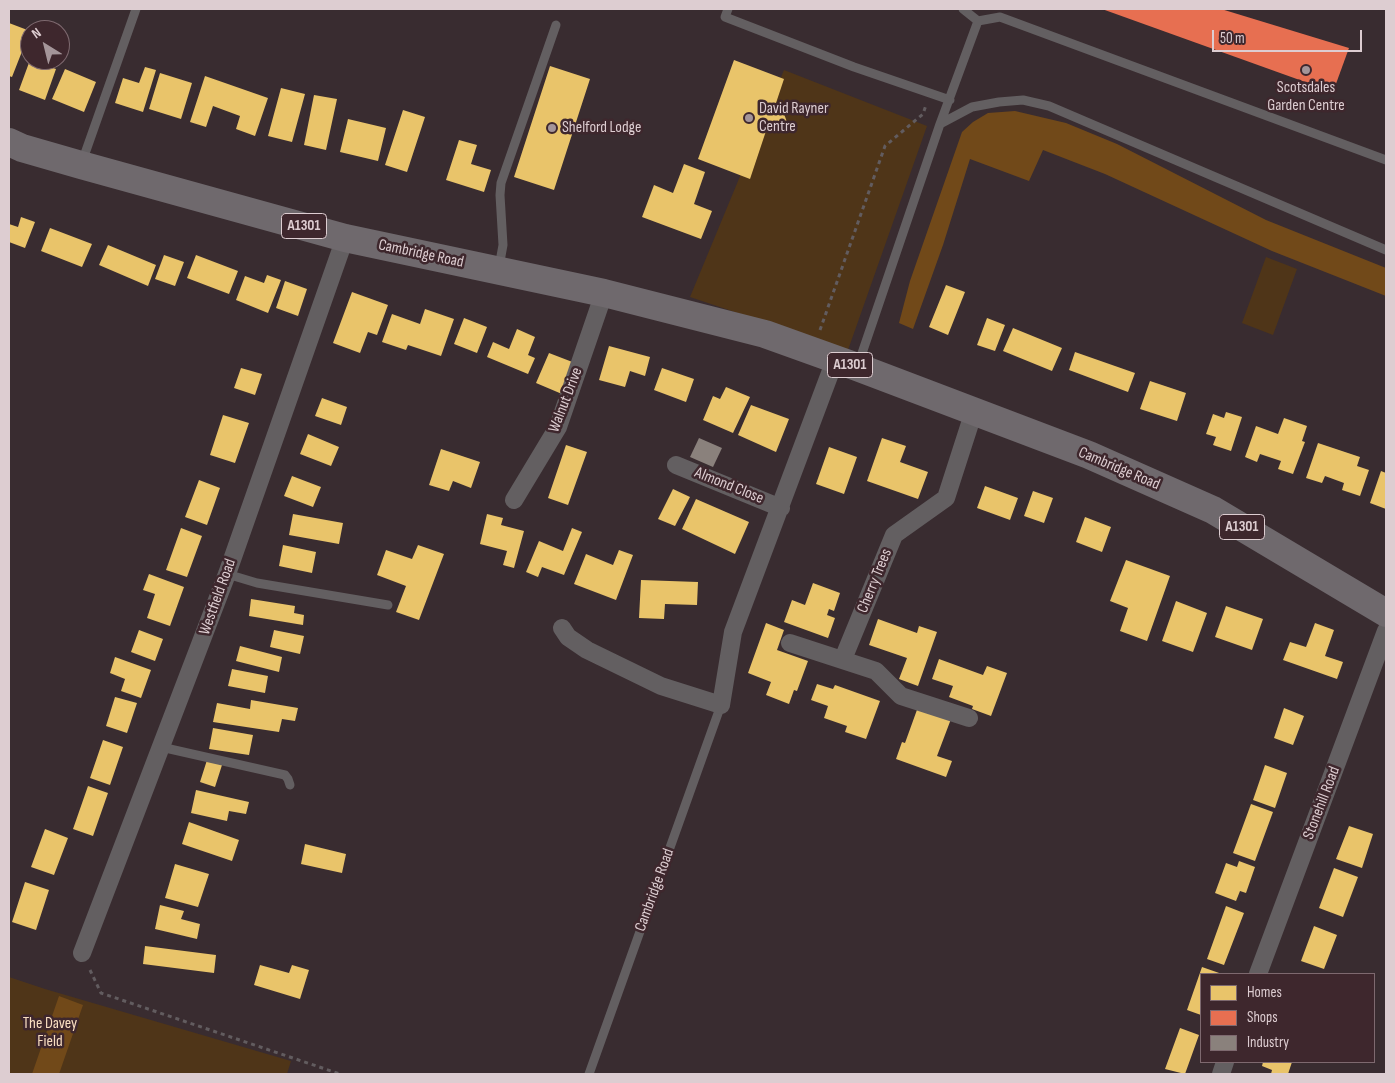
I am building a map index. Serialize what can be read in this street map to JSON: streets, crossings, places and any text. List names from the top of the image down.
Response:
{
  "streets": {
    "main road": ["A1301", "Cambridge Road"],
    "street": [
      "Walnut Drive",
      "Almond Close",
      "Cherry Trees",
      "Westfield Road",
      "Stonehill Road"
    ]
  },
  "crossings": [
    ["Cambridge Road", "Walnut Drive"],
    ["Cambridge Road", "Almond Close"],
    ["Cambridge Road", "Cherry Trees"],
    ["Cambridge Road", "Westfield Road"]
  ],
  "parks": ["The Davey Field"],
  "places": ["Scotsdales Garden Centre", "David Rayner Centre", "Shelford Lodge"],
  "legend": ["Homes", "Shops", "Industry"],
  "scale_bar": "50 m",
  "north": "top left"
}
